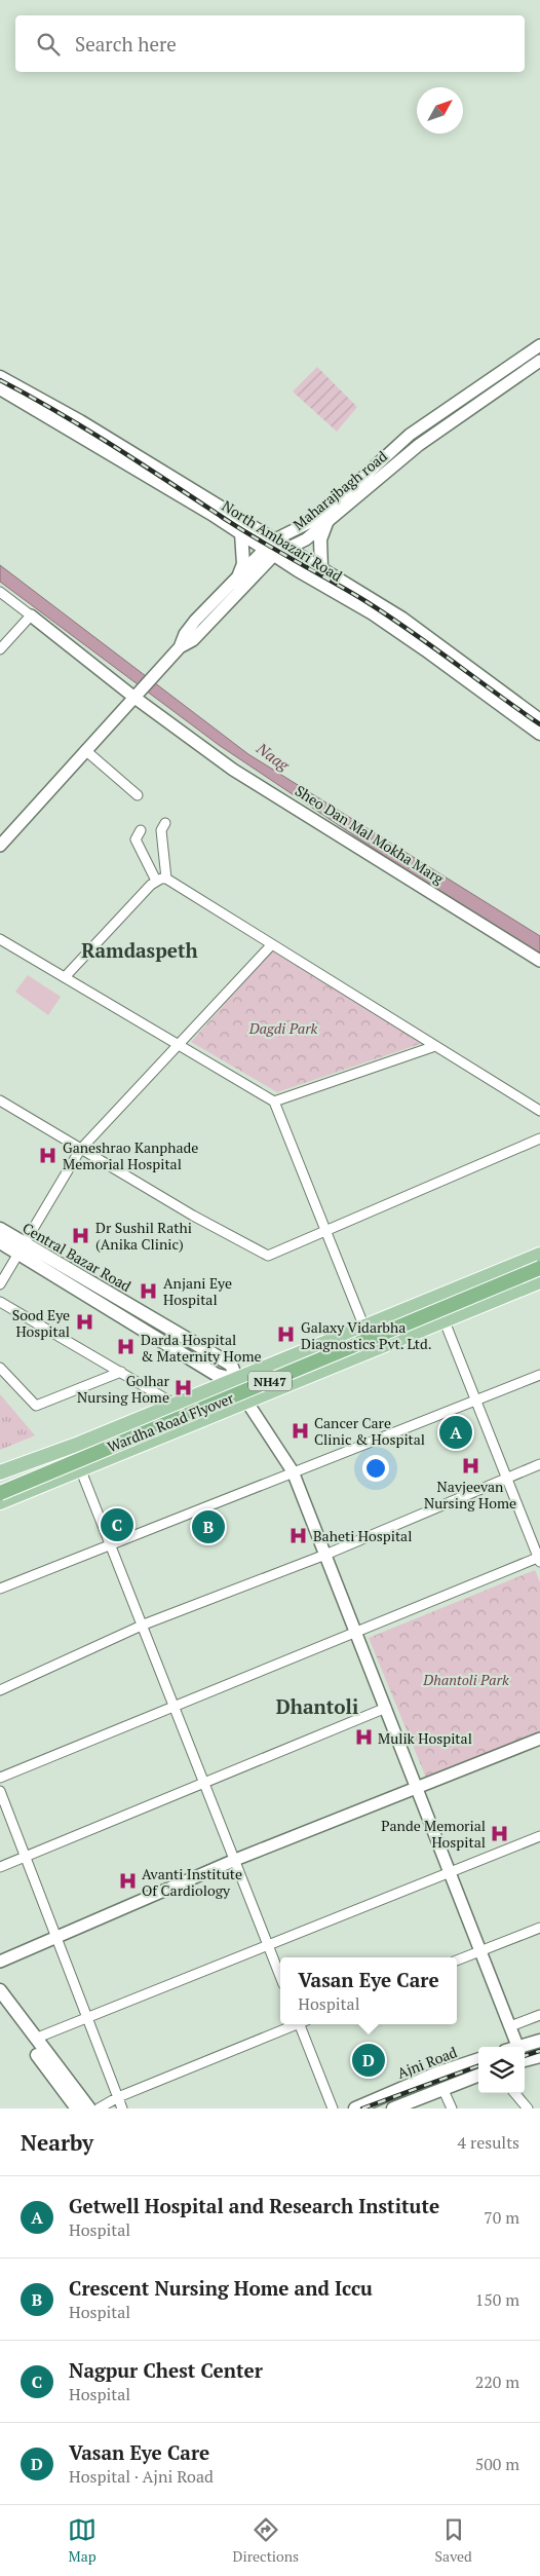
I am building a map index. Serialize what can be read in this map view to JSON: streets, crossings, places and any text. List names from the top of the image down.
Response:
{
  "streets": {
    "highway": ["NH47", "Wardha Road Flyover"],
    "main road": ["North Ambazari Road", "Central Bazar Road", "Ajni Road"],
    "street": ["Maharajbagh road", "Sheo Dan Mal Mokha Marg"]
  },
  "crossings": [
    ["Maharajbagh road", "North Ambazari Road"]
  ],
  "districts": ["Ramdaspeth", "Dhantoli"],
  "water": ["Naag"],
  "parks": ["Dagdi Park", "Dhantoli Park"],
  "places": {
    "hospital": [
      "Ganeshrao Kanphade Memorial Hospital",
      "Dr Sushil Rathi (Anika Clinic)",
      "Anjani Eye Hospital",
      "Sood Eye Hospital",
      "Galaxy Vidarbha Diagnostics Pvt. Ltd.",
      "Darda Hospital & Maternity Home",
      "Golhar Nursing Home",
      "Cancer Care Clinic & Hospital",
      "Navjeevan Nursing Home",
      "Baheti Hospital",
      "Mulik Hospital",
      "Pande Memorial Hospital",
      "Avanti Institute Of Cardiology"
    ]
  },
  "north": "top right",
  "page": {
    "search": "Search here",
    "pins": [
      "A",
      "C",
      "B",
      "D"
    ],
    "popup": ["Vasan Eye Care", "Hospital"],
    "heading": ["Nearby", "4 results"],
    "list": [
      {
        "mark": "A",
        "name": "Getwell Hospital and Research Institute",
        "note": "Hospital",
        "value": "70 m"
      },
      {
        "mark": "B",
        "name": "Crescent Nursing Home and Iccu",
        "note": "Hospital",
        "value": "150 m"
      },
      {
        "mark": "C",
        "name": "Nagpur Chest Center",
        "note": "Hospital",
        "value": "220 m"
      },
      {
        "mark": "D",
        "name": "Vasan Eye Care",
        "note": "Hospital · Ajni Road",
        "value": "500 m"
      }
    ],
    "nav": ["Map", "Directions", "Saved"]
  }
}
